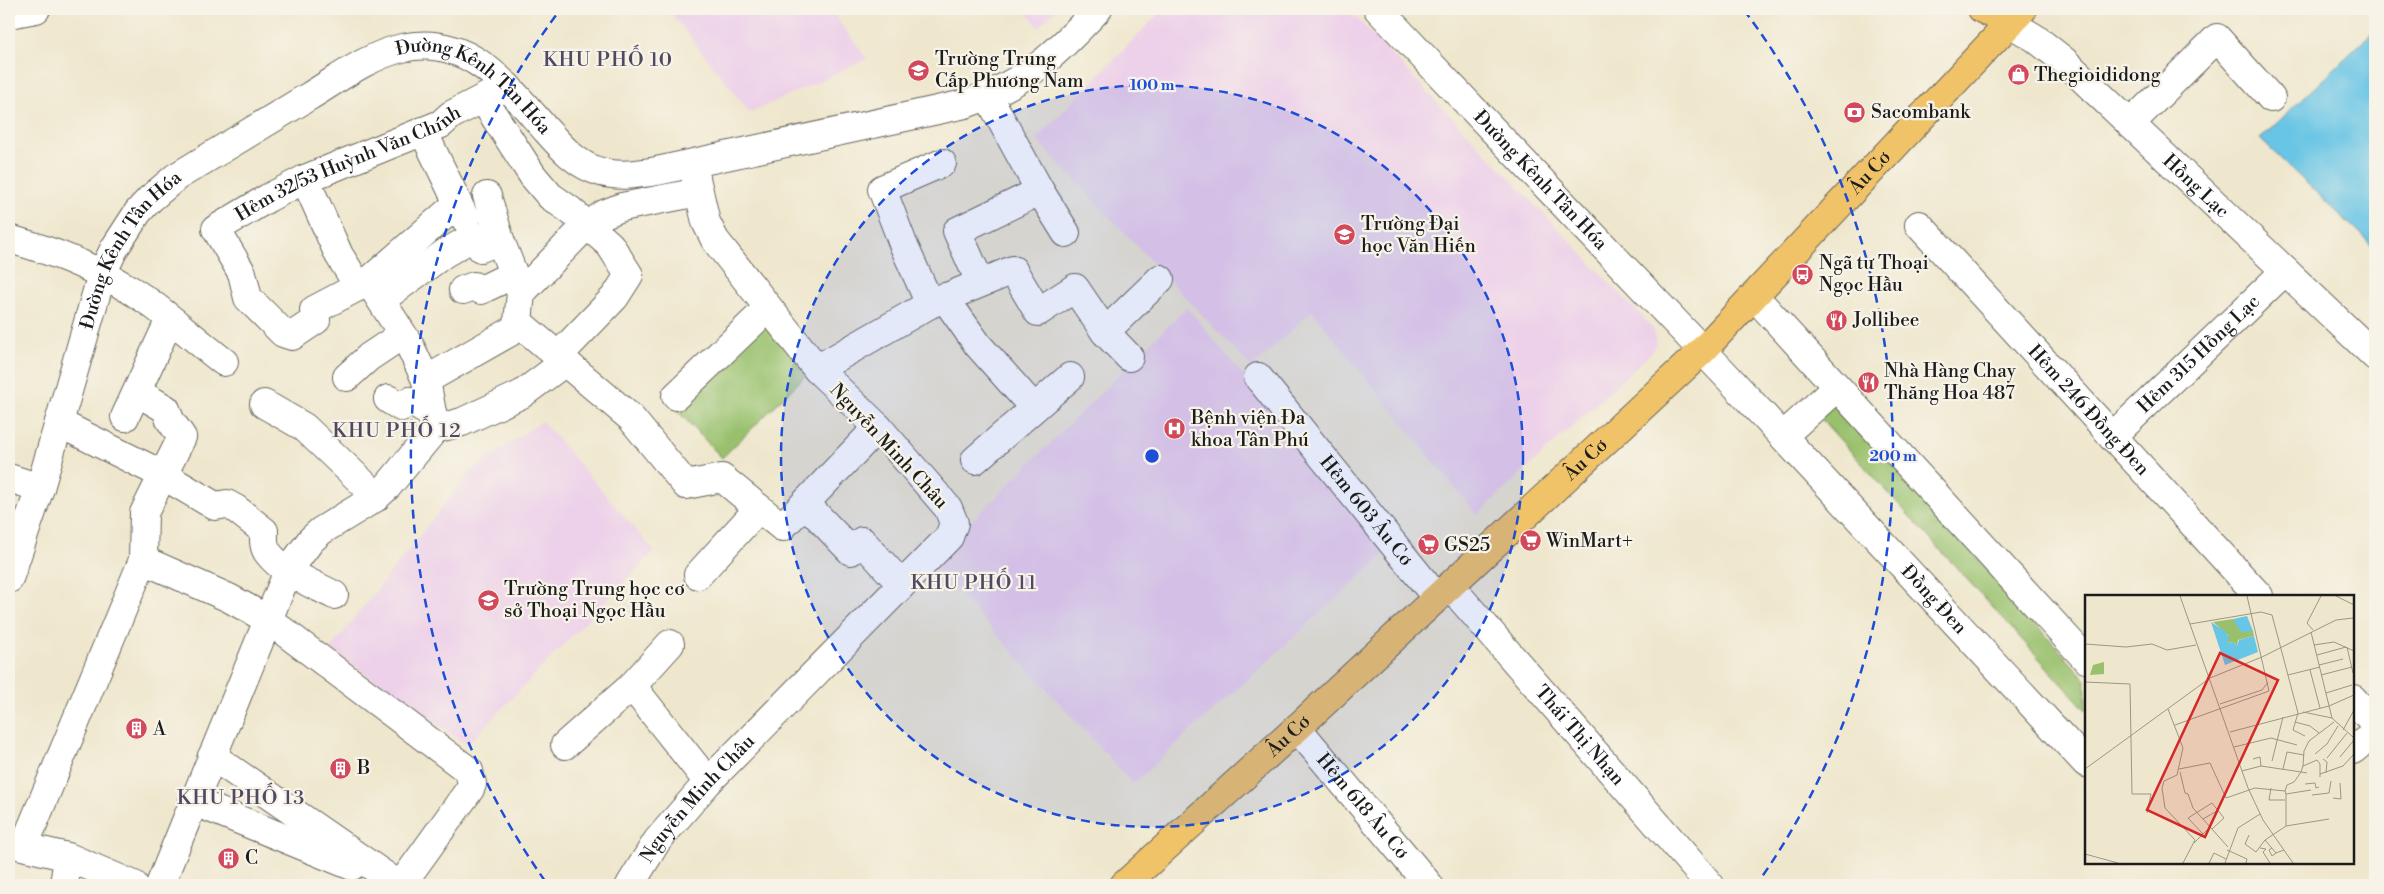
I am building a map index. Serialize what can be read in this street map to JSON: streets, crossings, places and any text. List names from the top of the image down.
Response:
{
  "streets": {
    "main road": ["Âu Cơ"],
    "street": [
      "Đường Kênh Tân Hóa",
      "Hẻm 32/53 Huỳnh Văn Chính",
      "Hồng Lạc",
      "Hẻm 315 Hồng Lạc",
      "Hẻm 246 Đồng Đen",
      "Nguyễn Minh Châu",
      "Hẻm 603 Âu Cơ",
      "Đồng Đen",
      "Thái Thị Nhạn",
      "Hẻm 618 Âu Cơ"
    ]
  },
  "crossings": [
    ["Đường Kênh Tân Hóa", "Hẻm 32/53 Huỳnh Văn Chính"],
    ["Đường Kênh Tân Hóa", "Âu Cơ"],
    ["Đường Kênh Tân Hóa", "Nguyễn Minh Châu"],
    ["Đường Kênh Tân Hóa", "Đồng Đen"],
    ["Âu Cơ", "Hồng Lạc"],
    ["Âu Cơ", "Hẻm 603 Âu Cơ"],
    ["Âu Cơ", "Đồng Đen"],
    ["Âu Cơ", "Thái Thị Nhạn"],
    ["Âu Cơ", "Hẻm 618 Âu Cơ"],
    ["Hồng Lạc", "Hẻm 315 Hồng Lạc"],
    ["Hẻm 315 Hồng Lạc", "Hẻm 246 Đồng Đen"],
    ["Hẻm 603 Âu Cơ", "Thái Thị Nhạn"]
  ],
  "districts": [
    "KHU PHỐ 10",
    "KHU PHỐ 12",
    "KHU PHỐ 11",
    "KHU PHỐ 13"
  ],
  "places": {
    "school or university": ["Trường Trung Cấp Phương Nam", "Trường Đại học Văn Hiến", "Trường Trung học cơ sở Thoại Ngọc Hầu"],
    "shop": ["Thegioididong"],
    "bank": ["Sacombank"],
    "bus stop": ["Ngã tư Thoại Ngọc Hầu"],
    "restaurant": ["Jollibee", "Nhà Hàng Chay Thăng Hoa 487"],
    "hospital": ["Bệnh viện Đa khoa Tân Phú"],
    "supermarket": ["WinMart+", "GS25"],
    "building": ["A", "B", "C"]
  },
  "rings": ["100 m", "200 m"]
}
